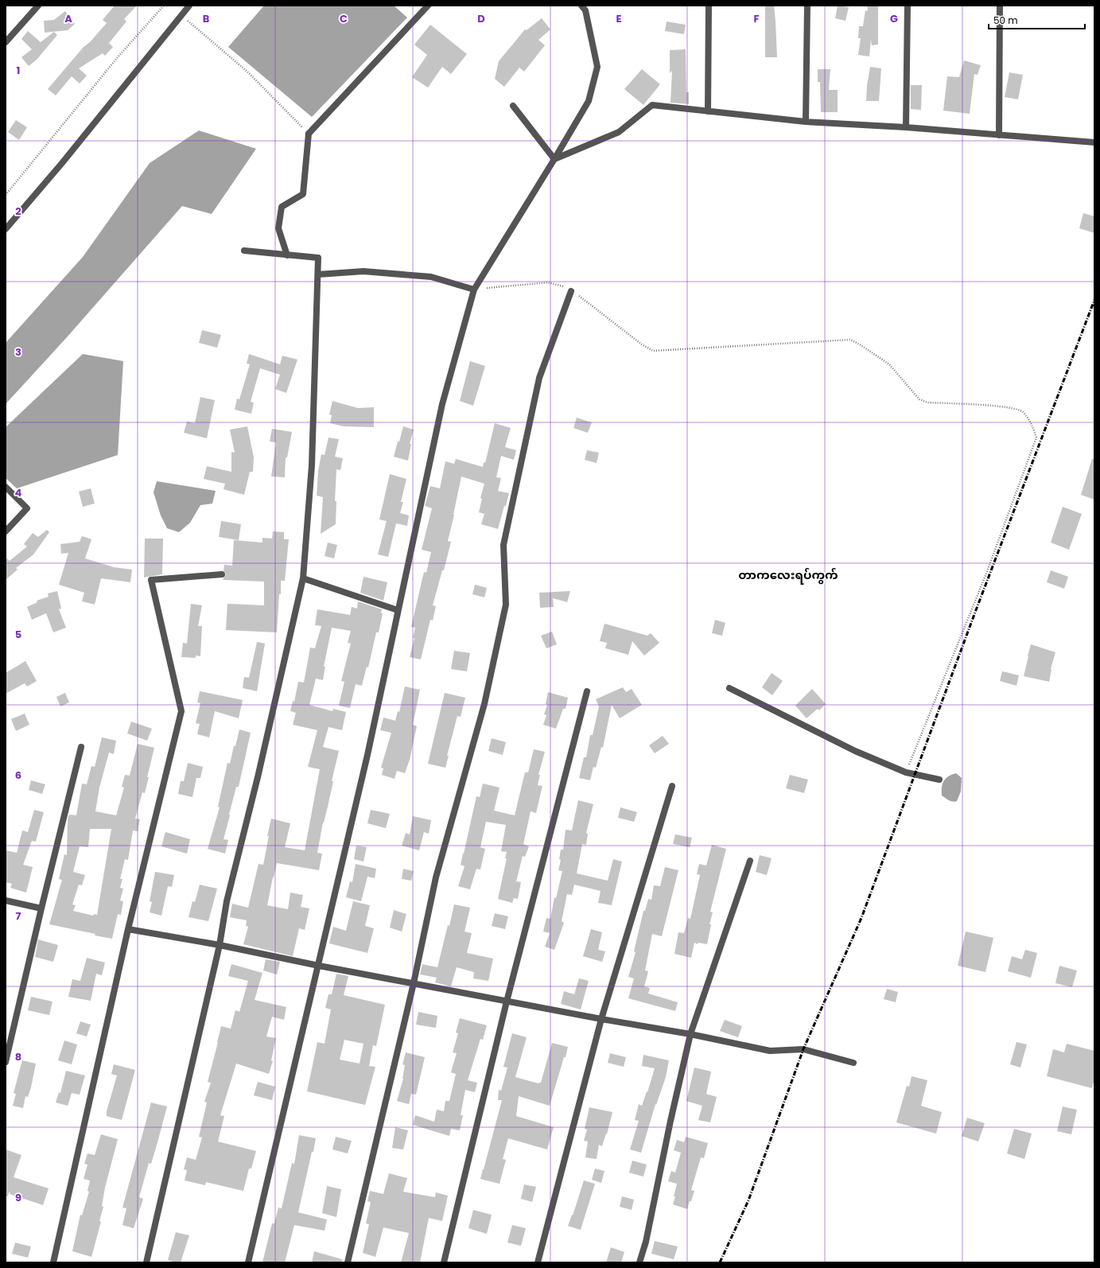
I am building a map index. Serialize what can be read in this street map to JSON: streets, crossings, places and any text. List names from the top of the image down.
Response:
{
  "districts": ["တာကလေးရပ်ကွက်"],
  "scale_bar": "50 m",
  "grid": {
    "columns": [
      "A",
      "B",
      "C",
      "D",
      "E",
      "F",
      "G"
    ],
    "rows": [
      "1",
      "2",
      "3",
      "4",
      "5",
      "6",
      "7",
      "8",
      "9"
    ]
  }
}
